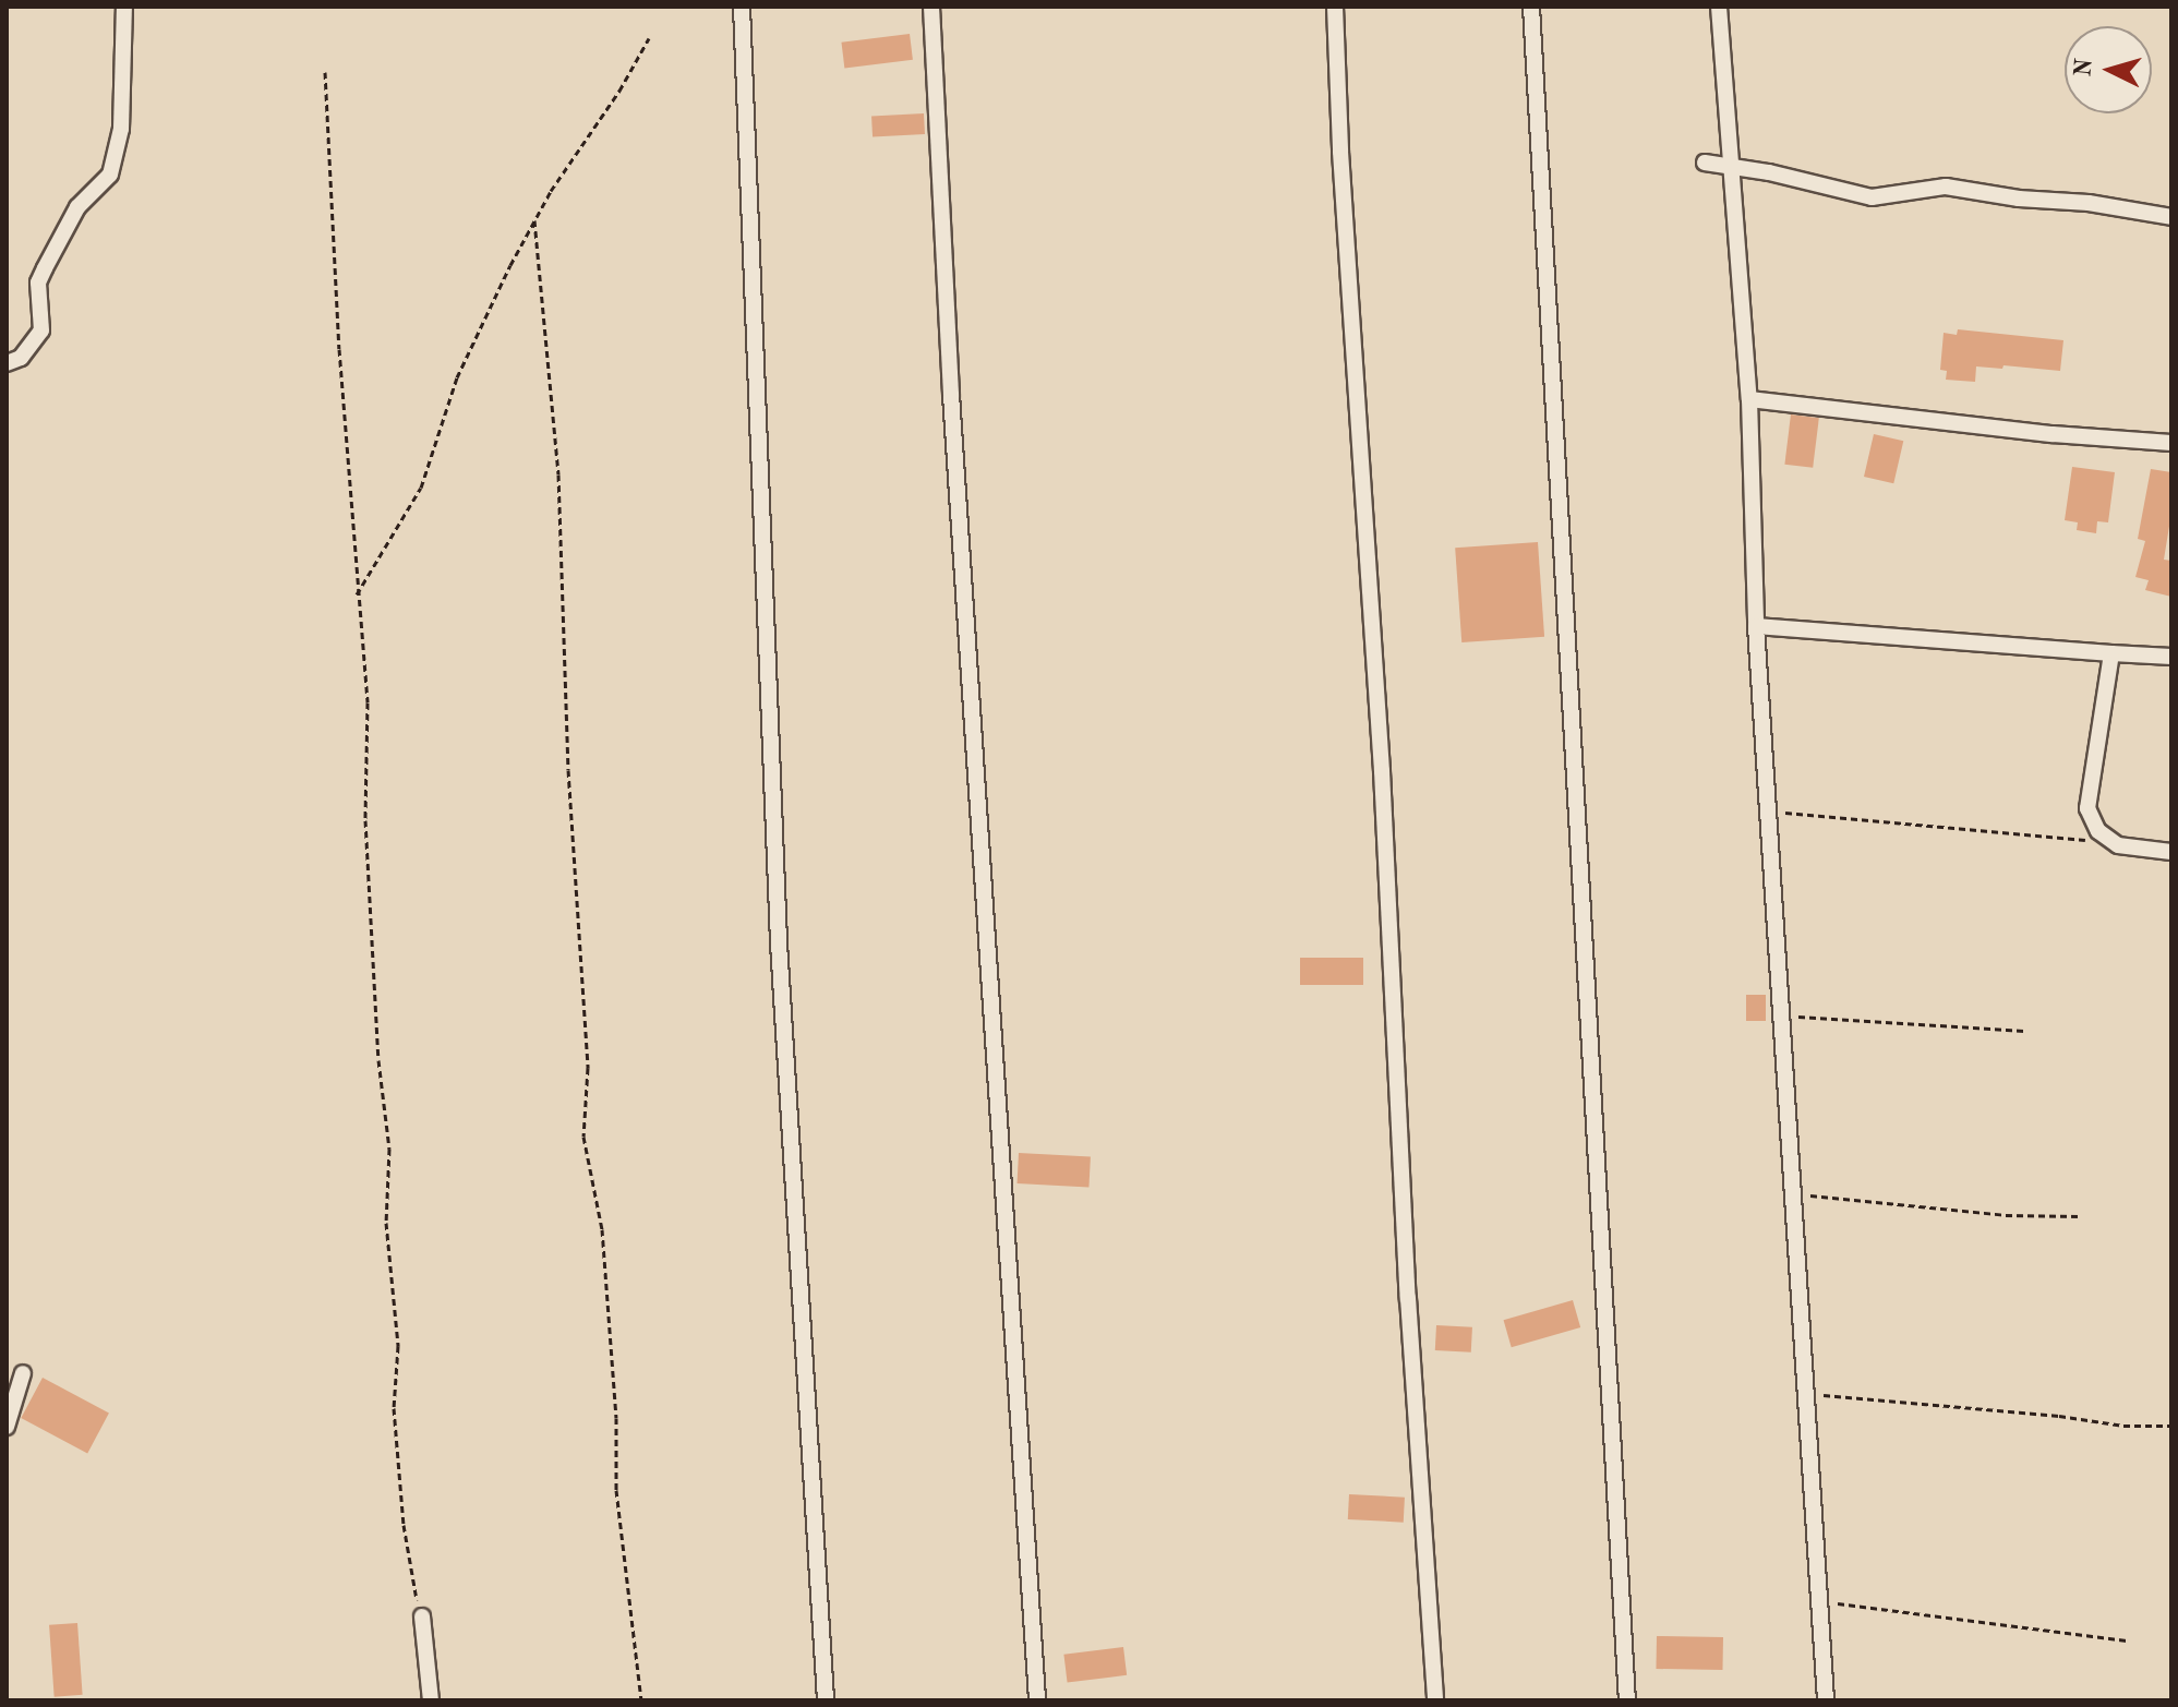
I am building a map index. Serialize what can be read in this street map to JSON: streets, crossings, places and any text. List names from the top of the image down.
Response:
{
  "north": "left"
}
